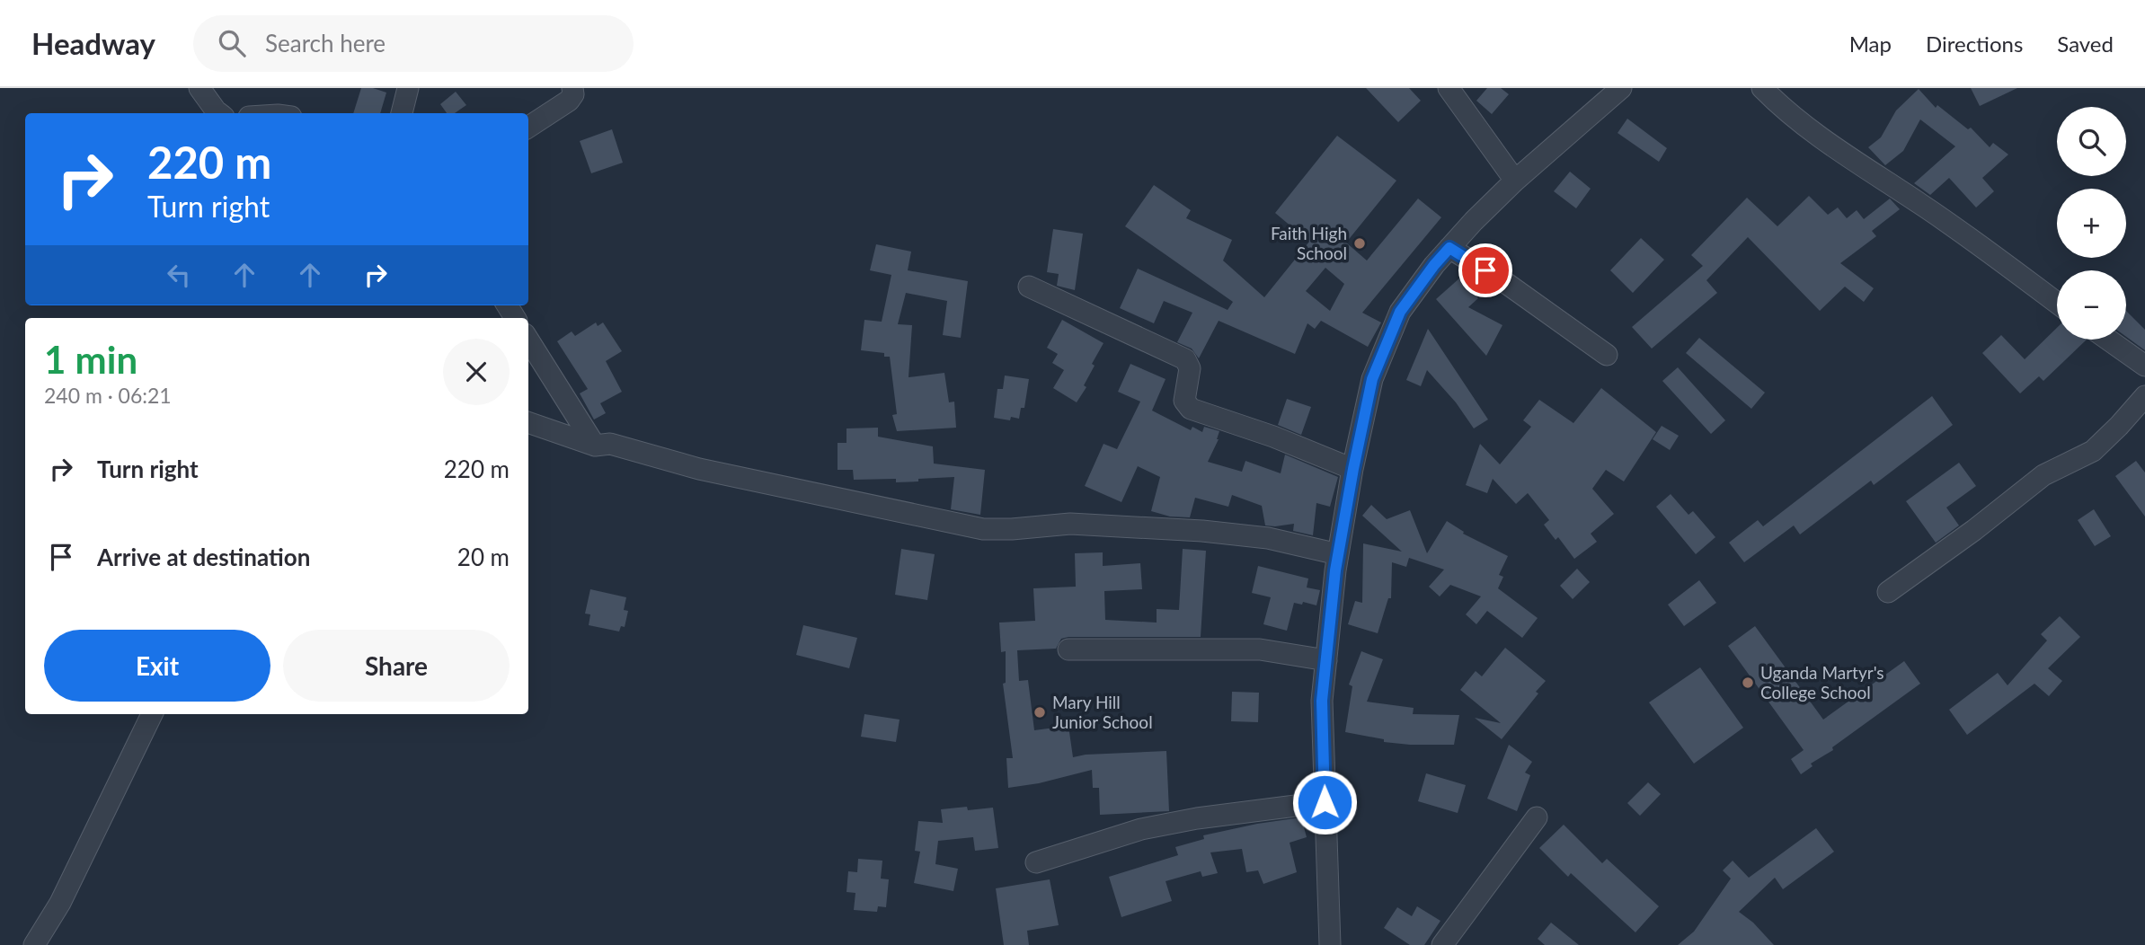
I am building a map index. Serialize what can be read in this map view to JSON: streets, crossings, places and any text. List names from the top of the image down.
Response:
{
  "places": ["Faith High School", "Uganda Martyr's College School", "Mary Hill Junior School"],
  "page": {
    "header": "Headway",
    "search": "Search here",
    "nav": ["Map", "Directions", "Saved"],
    "map_buttons": ["+", "−"],
    "turn": ["220 m", "Turn right"],
    "heading": ["1 min", "240 m · 06:21"],
    "list": [
      {
        "name": "Turn right",
        "value": "220 m"
      },
      {
        "name": "Arrive at destination",
        "value": "20 m"
      }
    ],
    "buttons": ["Exit", "Share"]
  }
}
